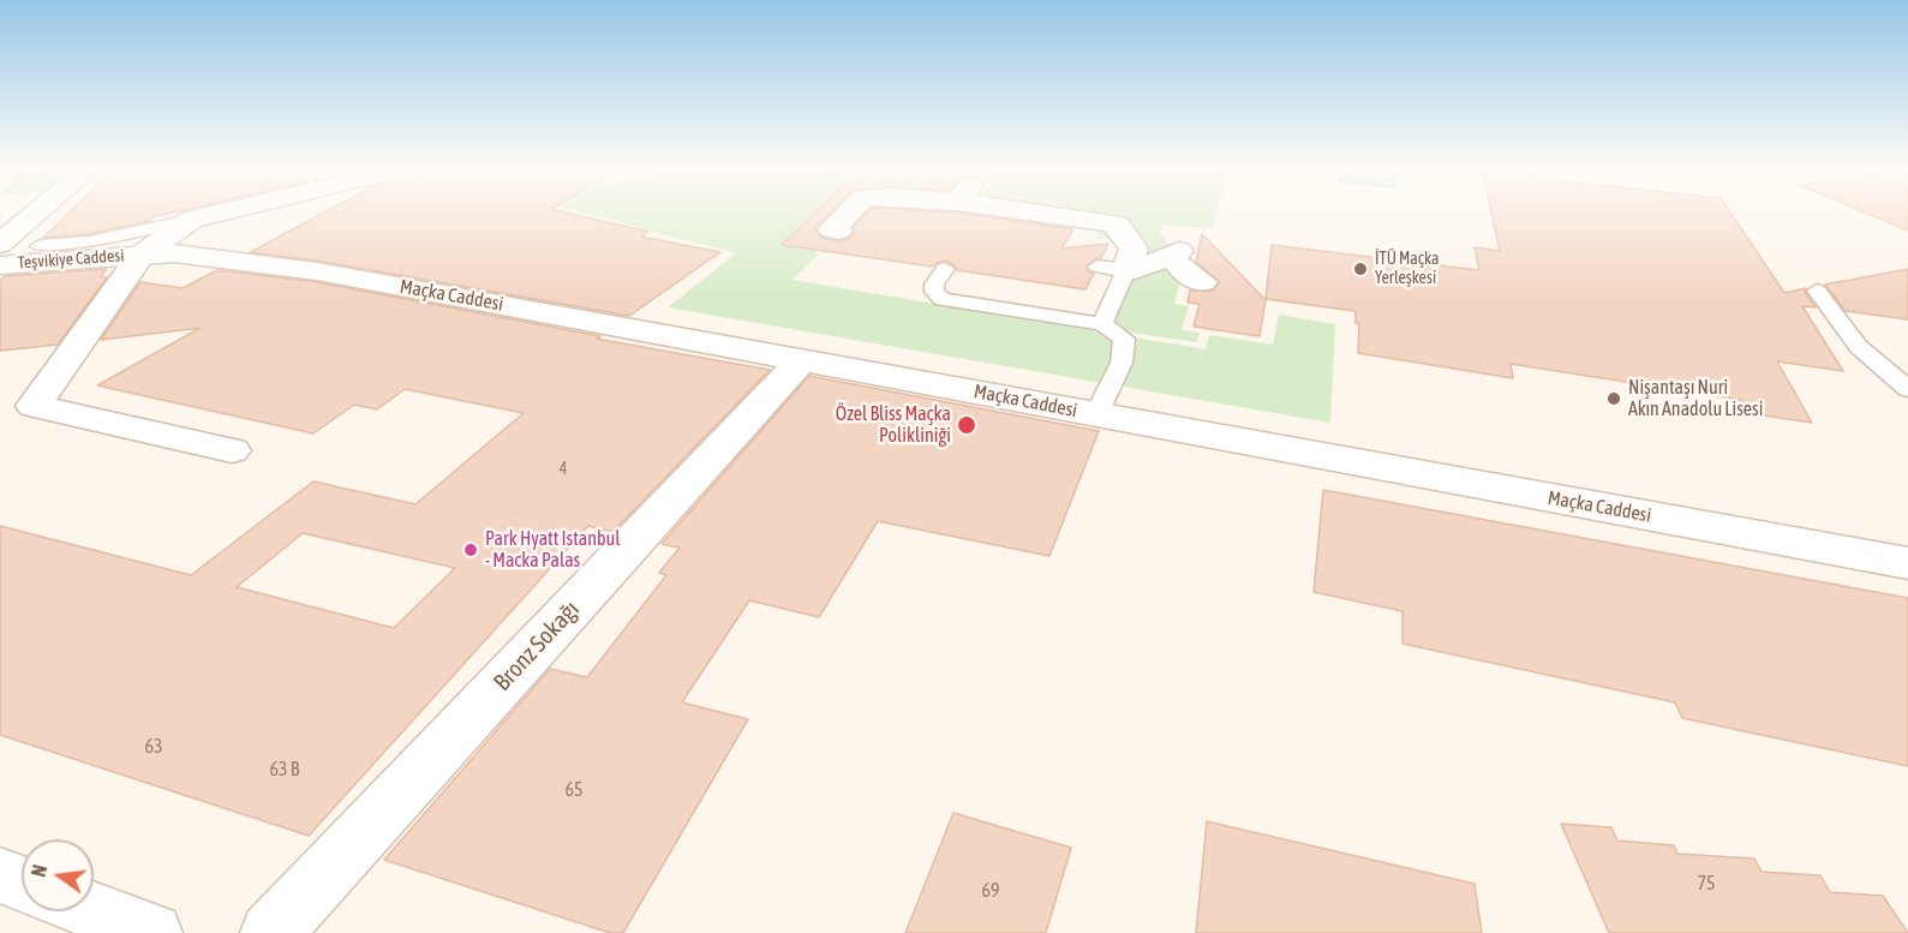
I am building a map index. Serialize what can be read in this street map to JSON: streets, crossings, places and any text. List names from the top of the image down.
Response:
{
  "streets": {
    "street": ["Teşvikiye Caddesi", "Maçka Caddesi", "Bronz Sokağı"]
  },
  "crossings": [
    ["Teşvikiye Caddesi", "Maçka Caddesi"],
    ["Maçka Caddesi", "Bronz Sokağı"]
  ],
  "places": [
    "İTÜ Maçka Yerleşkesi",
    "Nişantaşı Nuri Akın Anadolu Lisesi",
    "Özel Bliss Maçka Polikliniği",
    "Park Hyatt Istanbul - Macka Palas"
  ],
  "house_numbers": [
    "4",
    "63",
    "63 B",
    "65",
    "75",
    "69"
  ],
  "north": "left"
}
